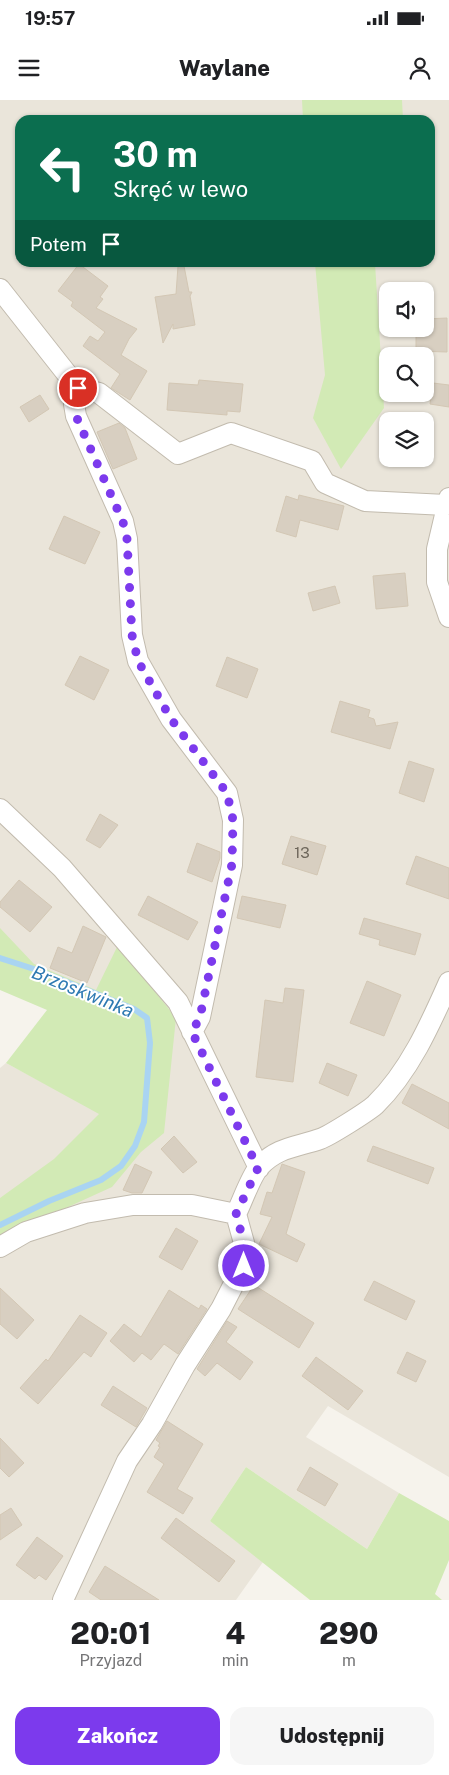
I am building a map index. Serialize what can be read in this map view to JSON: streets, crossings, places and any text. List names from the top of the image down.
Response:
{
  "water": ["Brzoskwinka"],
  "house_numbers": ["13"],
  "page": {
    "status": "19:57",
    "header": "Waylane",
    "turn": ["30 m", "Skręć w lewo"],
    "then": "Potem",
    "eta": [
      "20:01",
      "Przyjazd",
      "4",
      "min",
      "290",
      "m"
    ],
    "buttons": ["Zakończ", "Udostępnij"]
  }
}
